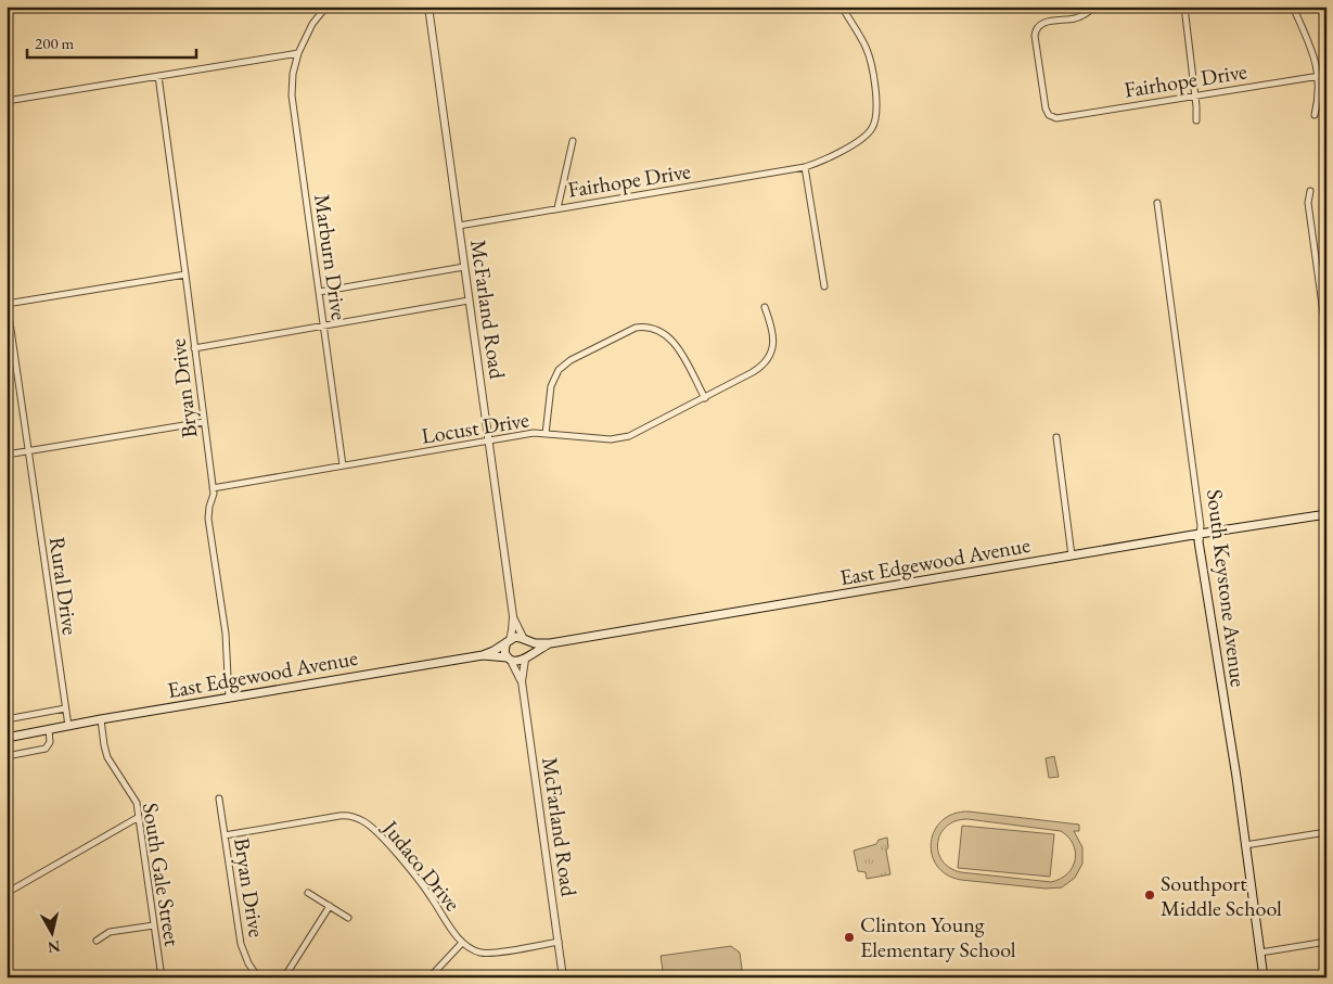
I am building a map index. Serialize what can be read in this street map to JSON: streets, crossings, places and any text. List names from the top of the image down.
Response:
{
  "streets": {
    "main road": ["East Edgewood Avenue", "South Keystone Avenue"],
    "street": [
      "Fairhope Drive",
      "Marburn Drive",
      "McFarland Road",
      "Bryan Drive",
      "Locust Drive",
      "Rural Drive",
      "Judaco Drive",
      "South Gale Street"
    ]
  },
  "crossings": [
    ["Fairhope Drive", "McFarland Road"],
    ["Marburn Drive", "Locust Drive"],
    ["McFarland Road", "Locust Drive"],
    ["McFarland Road", "East Edgewood Avenue"],
    ["Bryan Drive", "Locust Drive"],
    ["Bryan Drive", "East Edgewood Avenue"],
    ["Bryan Drive", "Judaco Drive"],
    ["East Edgewood Avenue", "Rural Drive"],
    ["East Edgewood Avenue", "South Keystone Avenue"],
    ["East Edgewood Avenue", "South Gale Street"]
  ],
  "places": ["Southport Middle School", "Clinton Young Elementary School"],
  "scale_bar": "200 m",
  "north": "bottom"
}
